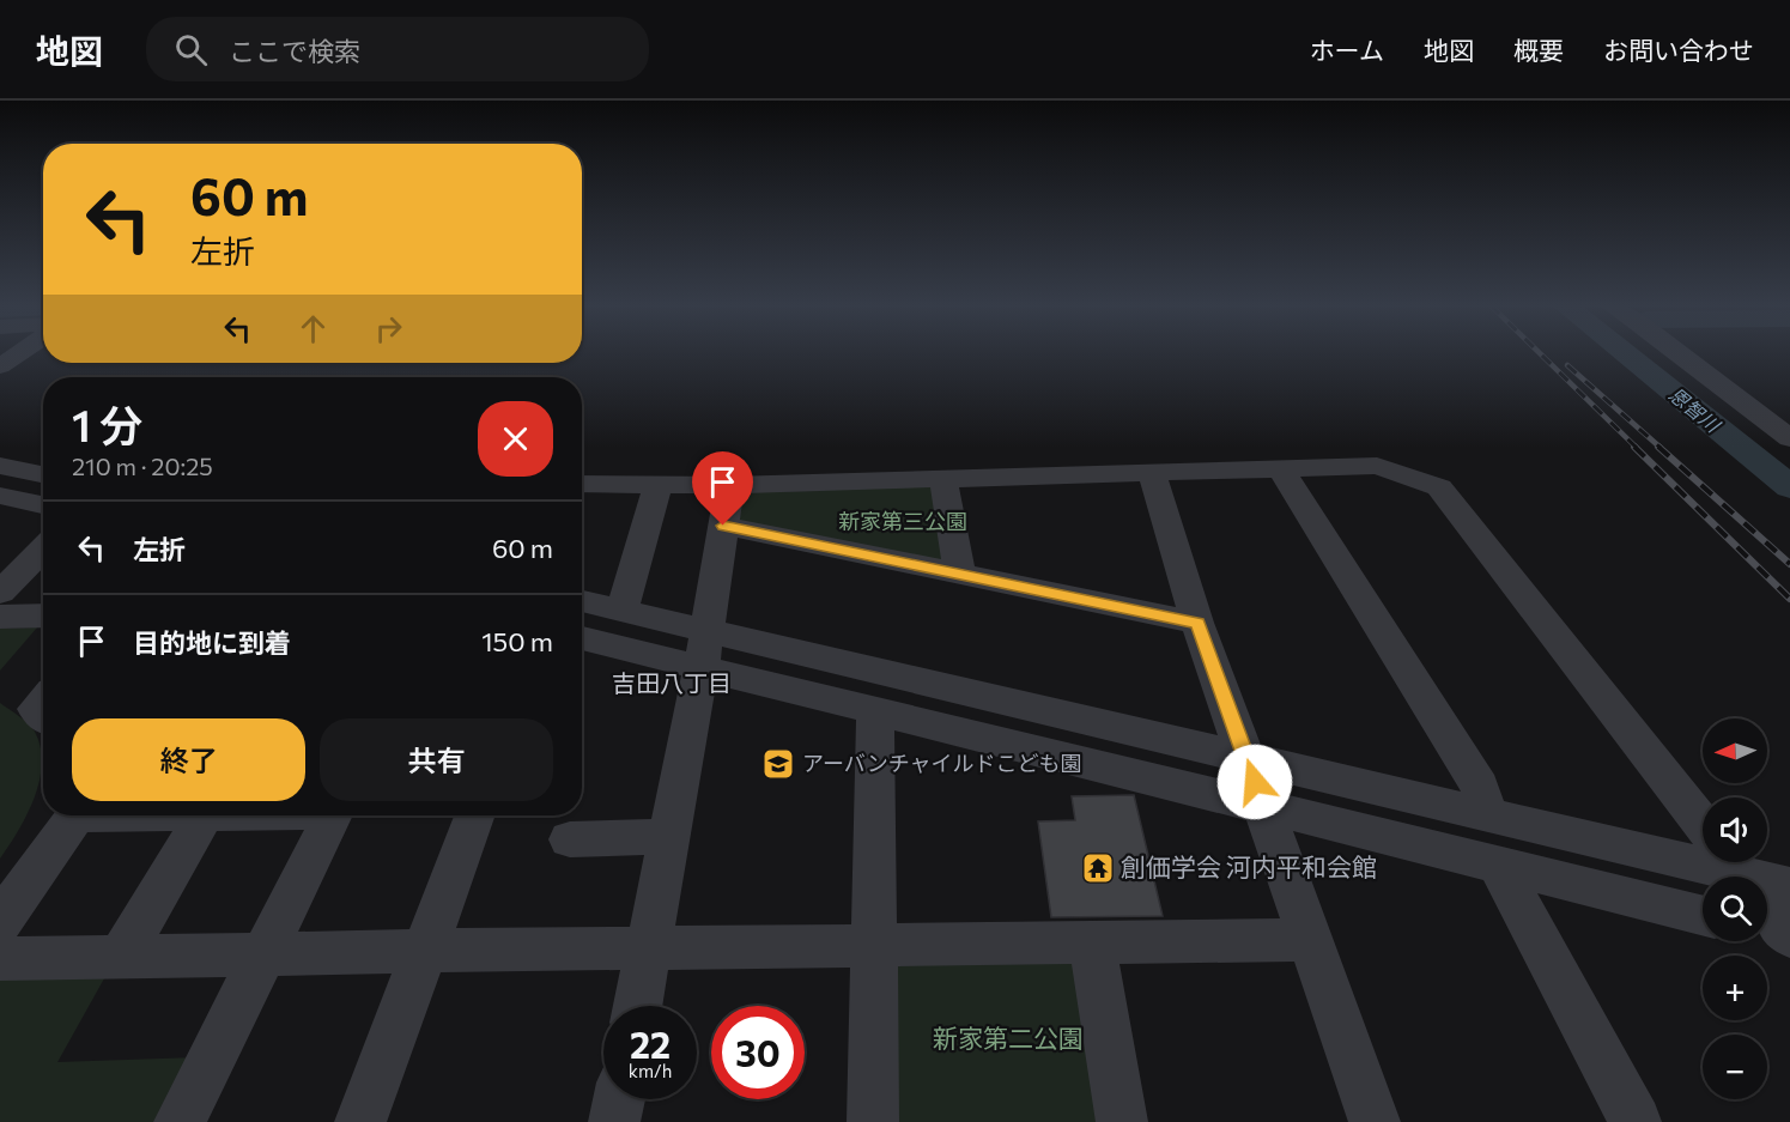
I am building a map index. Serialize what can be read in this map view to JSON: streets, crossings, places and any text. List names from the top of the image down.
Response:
{
  "districts": ["吉田八丁目"],
  "water": ["恩智川"],
  "parks": ["新家第三公園", "新家第二公園"],
  "places": {
    "school or university": ["アーバンチャイルドこども園"],
    "temple": ["創価学会 河内平和会館"]
  },
  "north": "left",
  "page": {
    "header": "地図",
    "search": "ここで検索",
    "nav": [
      "ホーム",
      "地図",
      "概要",
      "お問い合わせ"
    ],
    "turn": ["60 m", "左折"],
    "heading": ["1 分", "210 m · 20:25"],
    "list": [
      {
        "name": "左折",
        "value": "60 m"
      },
      {
        "name": "目的地に到着",
        "value": "150 m"
      }
    ],
    "buttons": ["終了", "共有"],
    "map_buttons": ["+", "−"],
    "speed": "22 km/h",
    "limit": "30"
  }
}
